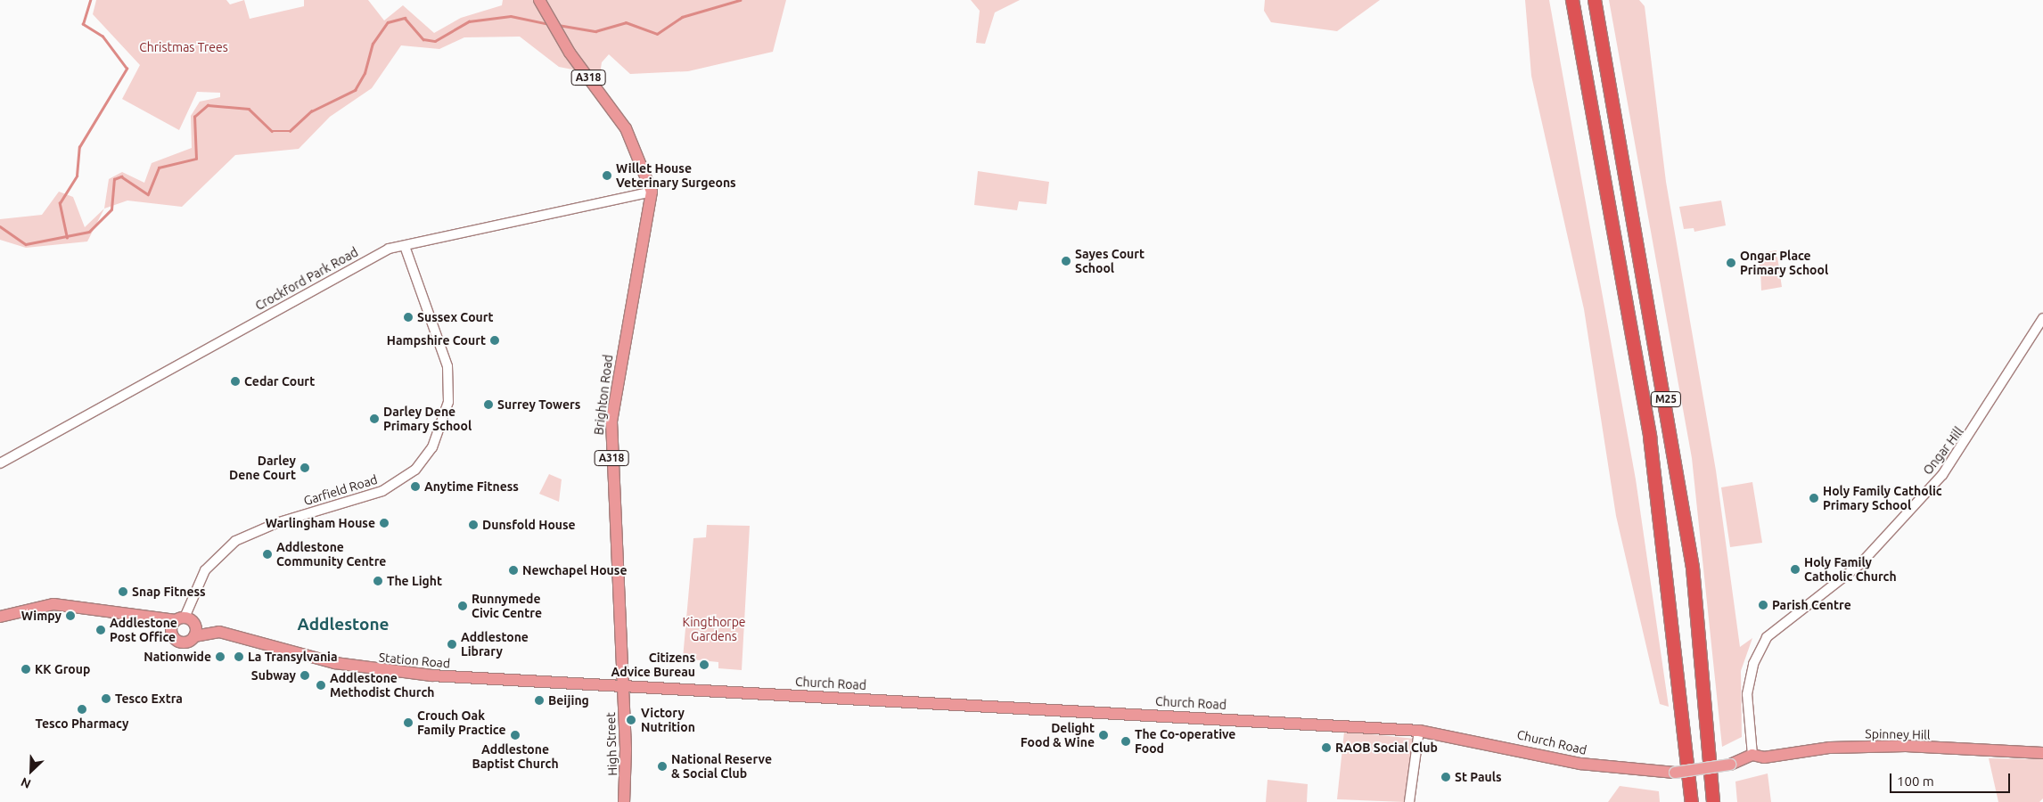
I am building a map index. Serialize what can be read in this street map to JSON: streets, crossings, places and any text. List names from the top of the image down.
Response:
{
  "streets": {
    "highway": ["M25"],
    "main road": [
      "A318",
      "Brighton Road",
      "Station Road",
      "Church Road",
      "Spinney Hill",
      "High Street"
    ],
    "street": ["Crockford Park Road", "Ongar Hill", "Garfield Road"]
  },
  "crossings": [
    ["A318", "Crockford Park Road"],
    ["A318", "Brighton Road"],
    ["Crockford Park Road", "Brighton Road"],
    ["Crockford Park Road", "Garfield Road"],
    ["Brighton Road", "Station Road"],
    ["Brighton Road", "Church Road"],
    ["Brighton Road", "High Street"],
    ["Ongar Hill", "Church Road"],
    ["Ongar Hill", "Spinney Hill"],
    ["Station Road", "Church Road"],
    ["Station Road", "High Street"],
    ["Church Road", "Spinney Hill"],
    ["Church Road", "High Street"]
  ],
  "districts": ["Addlestone"],
  "parks": ["Christmas Trees", "Kingthorpe Gardens"],
  "places": [
    "Willet House Veterinary Surgeons",
    "Sayes Court School",
    "Ongar Place Primary School",
    "Sussex Court",
    "Hampshire Court",
    "Cedar Court",
    "Surrey Towers",
    "Darley Dene Primary School",
    "Darley Dene Court",
    "Anytime Fitness",
    "Holy Family Catholic Primary School",
    "Warlingham House",
    "Dunsfold House",
    "Addlestone Community Centre",
    "Holy Family Catholic Church",
    "Newchapel House",
    "The Light",
    "Snap Fitness",
    "Parish Centre",
    "Runnymede Civic Centre",
    "Wimpy",
    "Addlestone Post Office",
    "Addlestone Library",
    "Nationwide",
    "La Transylvania",
    "Citizens Advice Bureau",
    "KK Group",
    "Subway",
    "Addlestone Methodist Church",
    "Tesco Extra",
    "Beijing",
    "Tesco Pharmacy",
    "Victory Nutrition",
    "Crouch Oak Family Practice",
    "Addlestone Baptist Church",
    "Delight Food & Wine",
    "The Co-operative Food",
    "RAOB Social Club",
    "National Reserve & Social Club",
    "St Pauls"
  ],
  "scale_bar": "100 m",
  "north": "bottom left"
}
